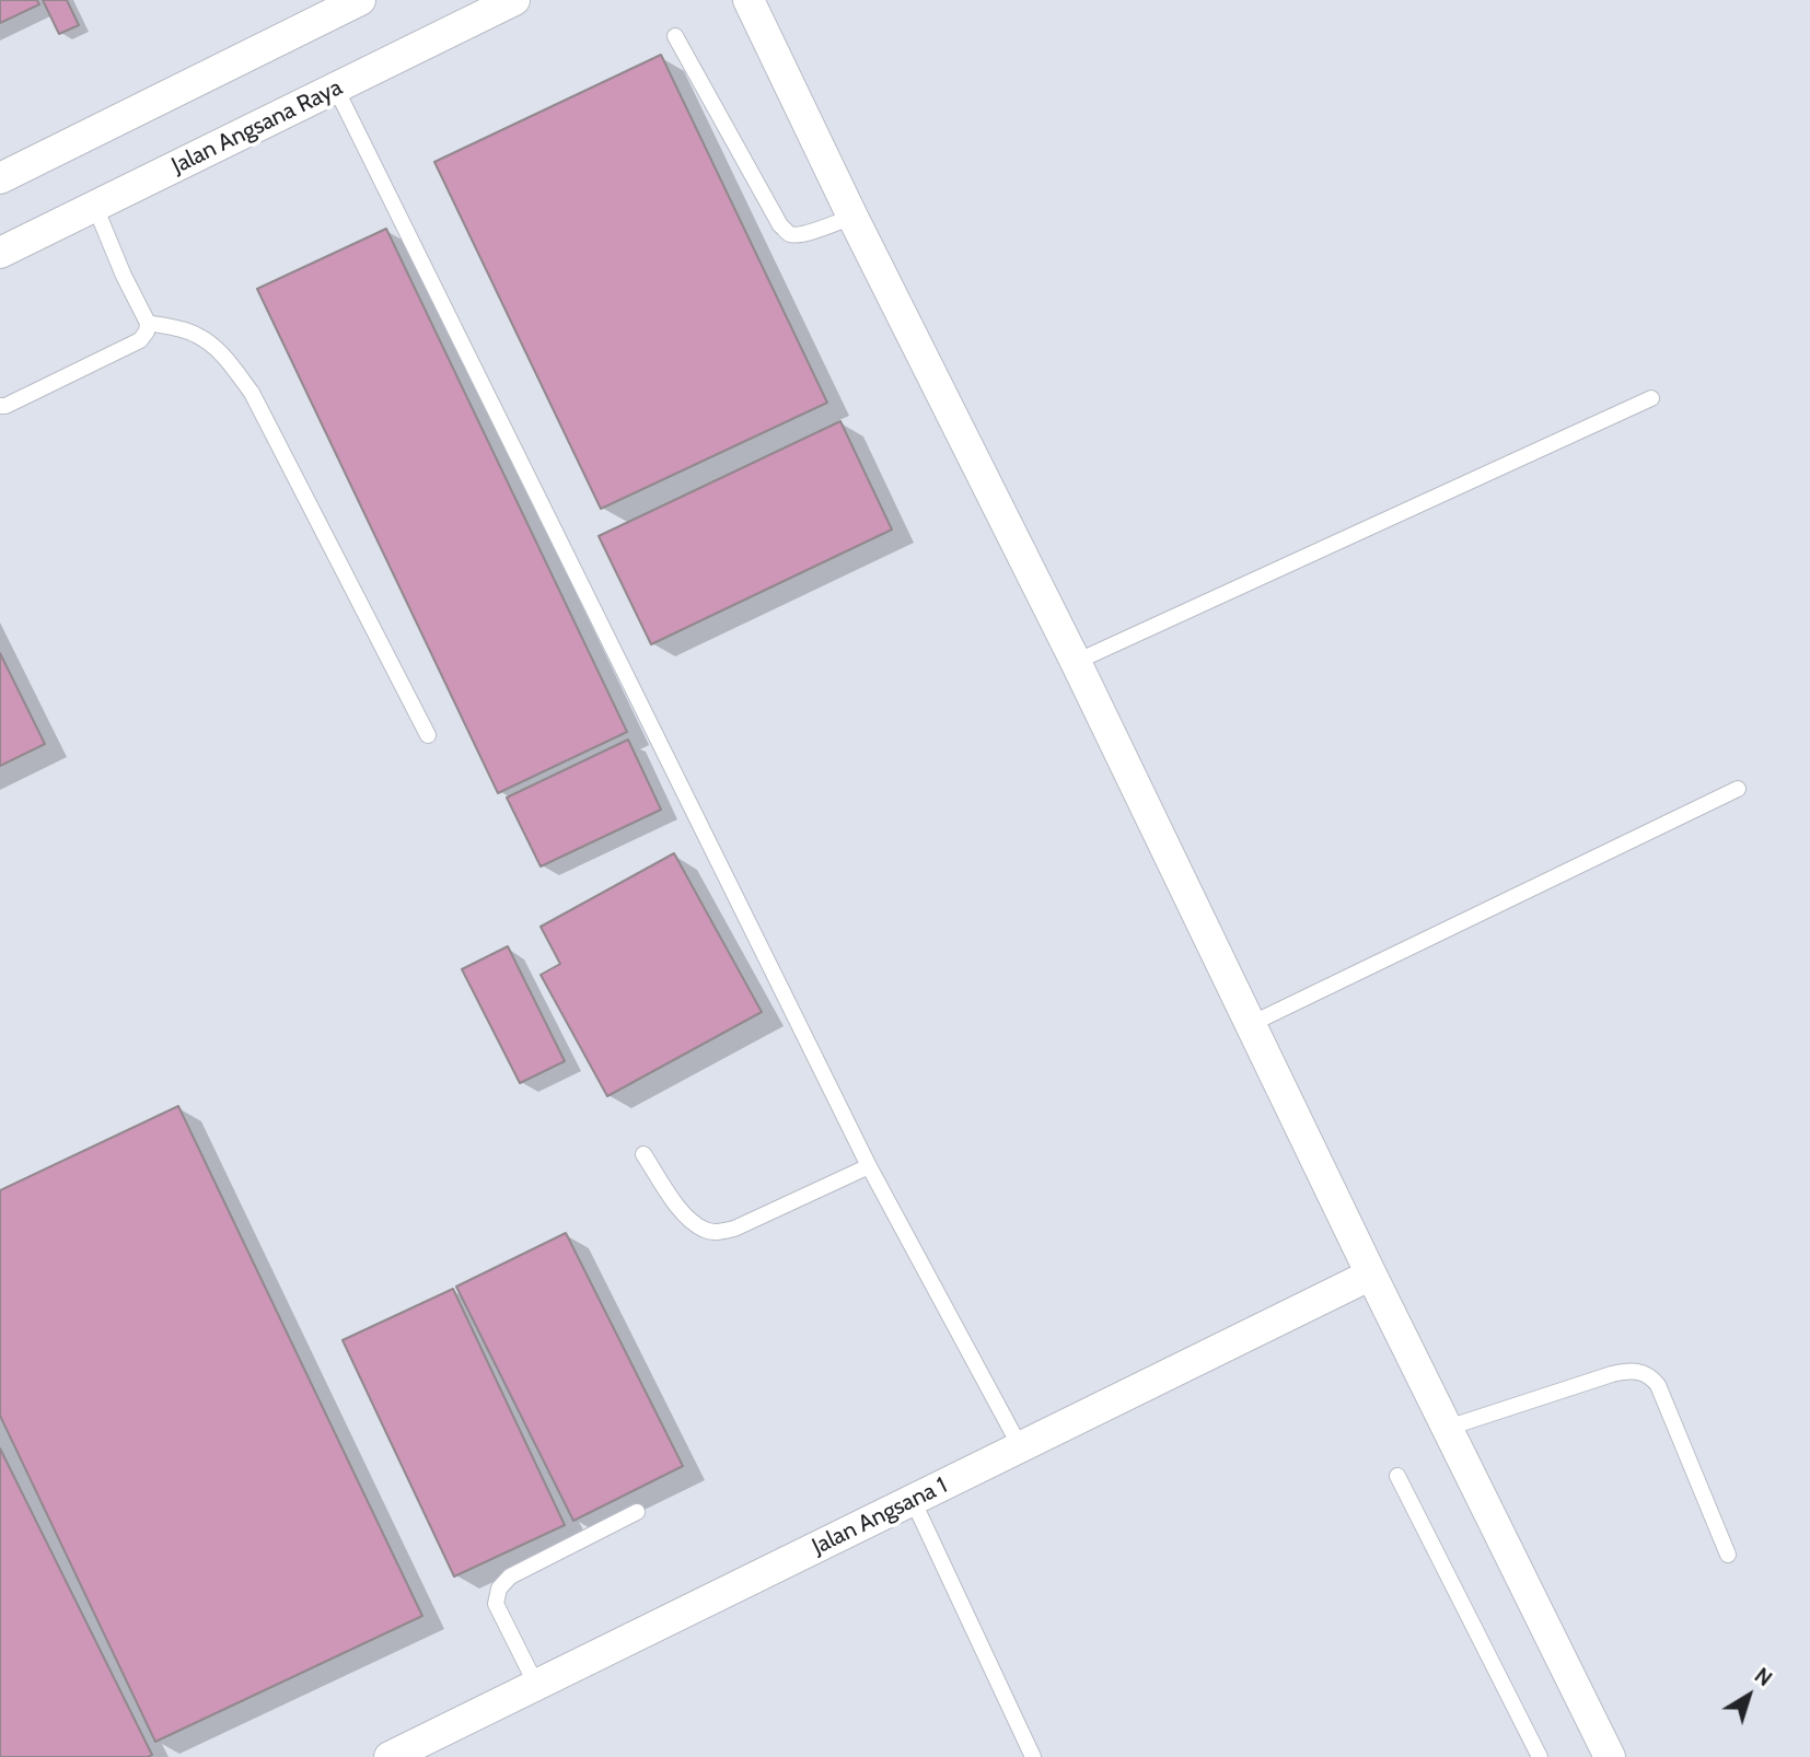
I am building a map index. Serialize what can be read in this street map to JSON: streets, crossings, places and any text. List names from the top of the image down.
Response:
{
  "streets": {
    "street": ["Jalan Angsana Raya", "Jalan Angsana 1"]
  },
  "north": "top right"
}
